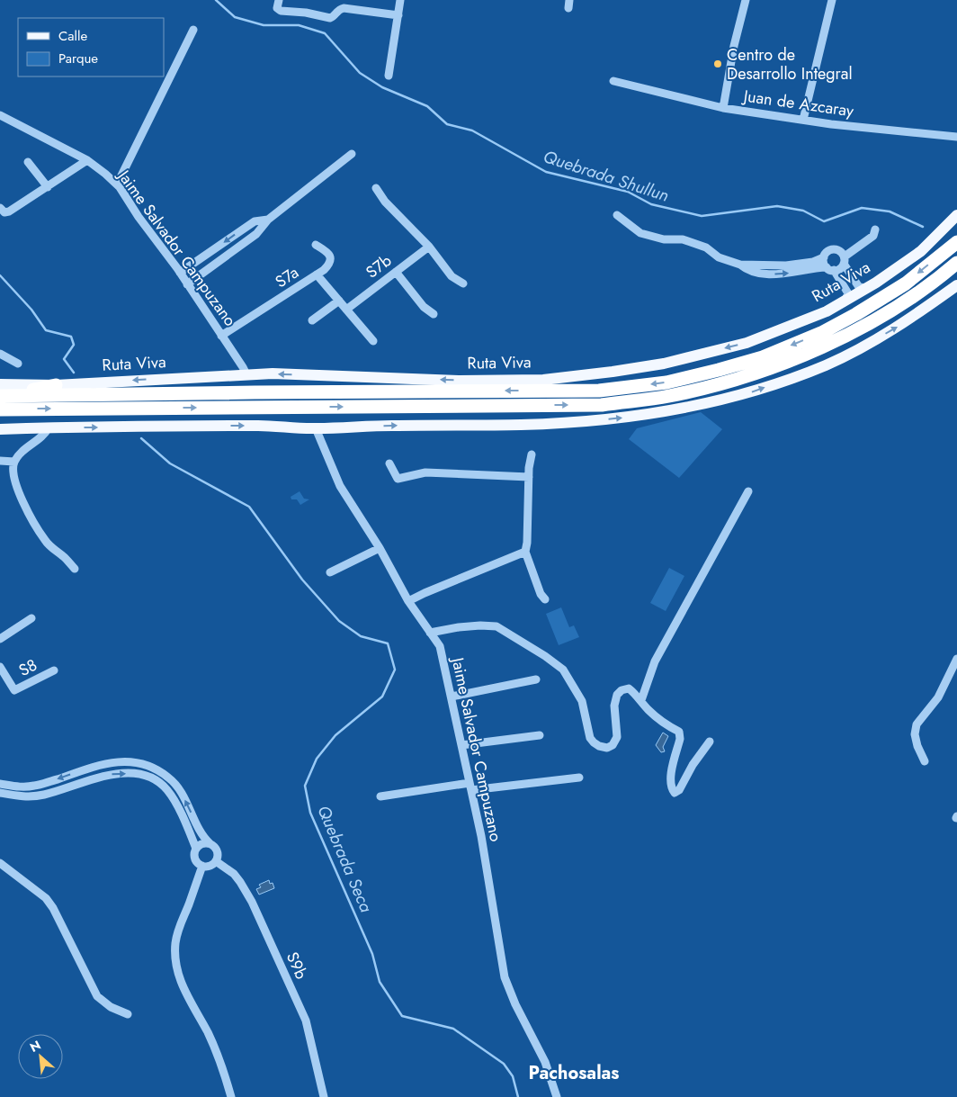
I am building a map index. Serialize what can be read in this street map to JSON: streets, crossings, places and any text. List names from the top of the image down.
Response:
{
  "streets": {
    "highway": ["Ruta Viva"],
    "street": [
      "Juan de Azcaray",
      "Jaime Salvador Campuzano",
      "S7b",
      "S7a",
      "S8",
      "S9b"
    ]
  },
  "crossings": [
    ["Jaime Salvador Campuzano", "S7a"],
    ["Jaime Salvador Campuzano", "Ruta Viva"],
    ["S7b", "S7a"]
  ],
  "districts": ["Pachosalas"],
  "water": ["Quebrada Shullun", "Quebrada Seca"],
  "places": ["Centro de Desarrollo Integral"],
  "legend": ["Calle", "Parque"],
  "north": "top left"
}
